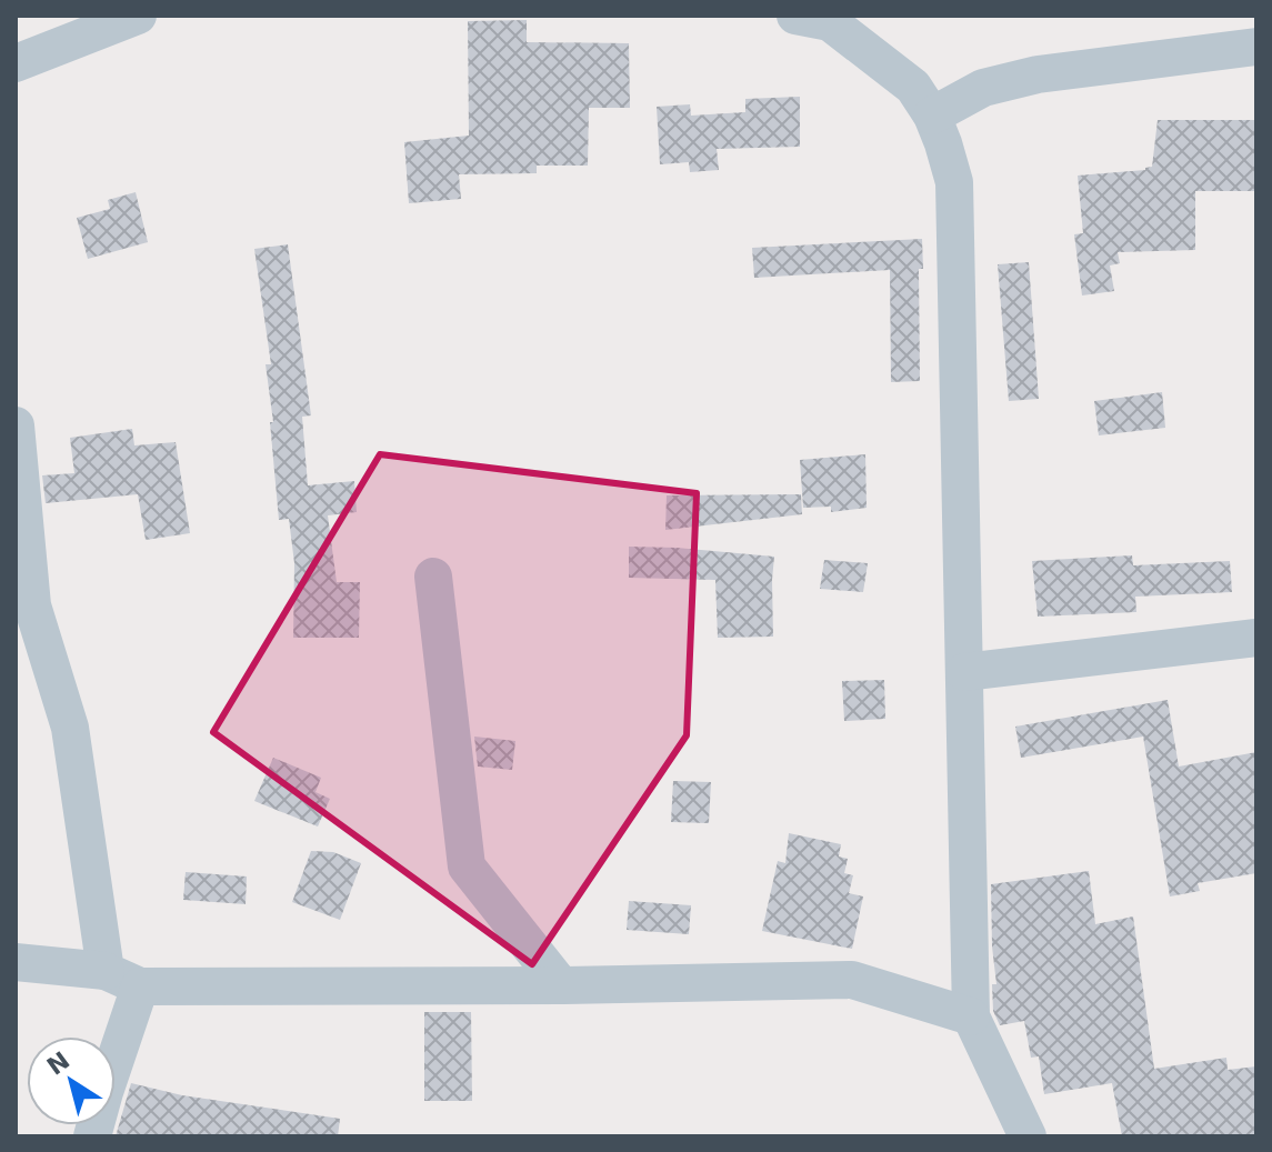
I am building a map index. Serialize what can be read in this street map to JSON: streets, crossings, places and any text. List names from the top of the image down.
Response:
{
  "north": "top left"
}
